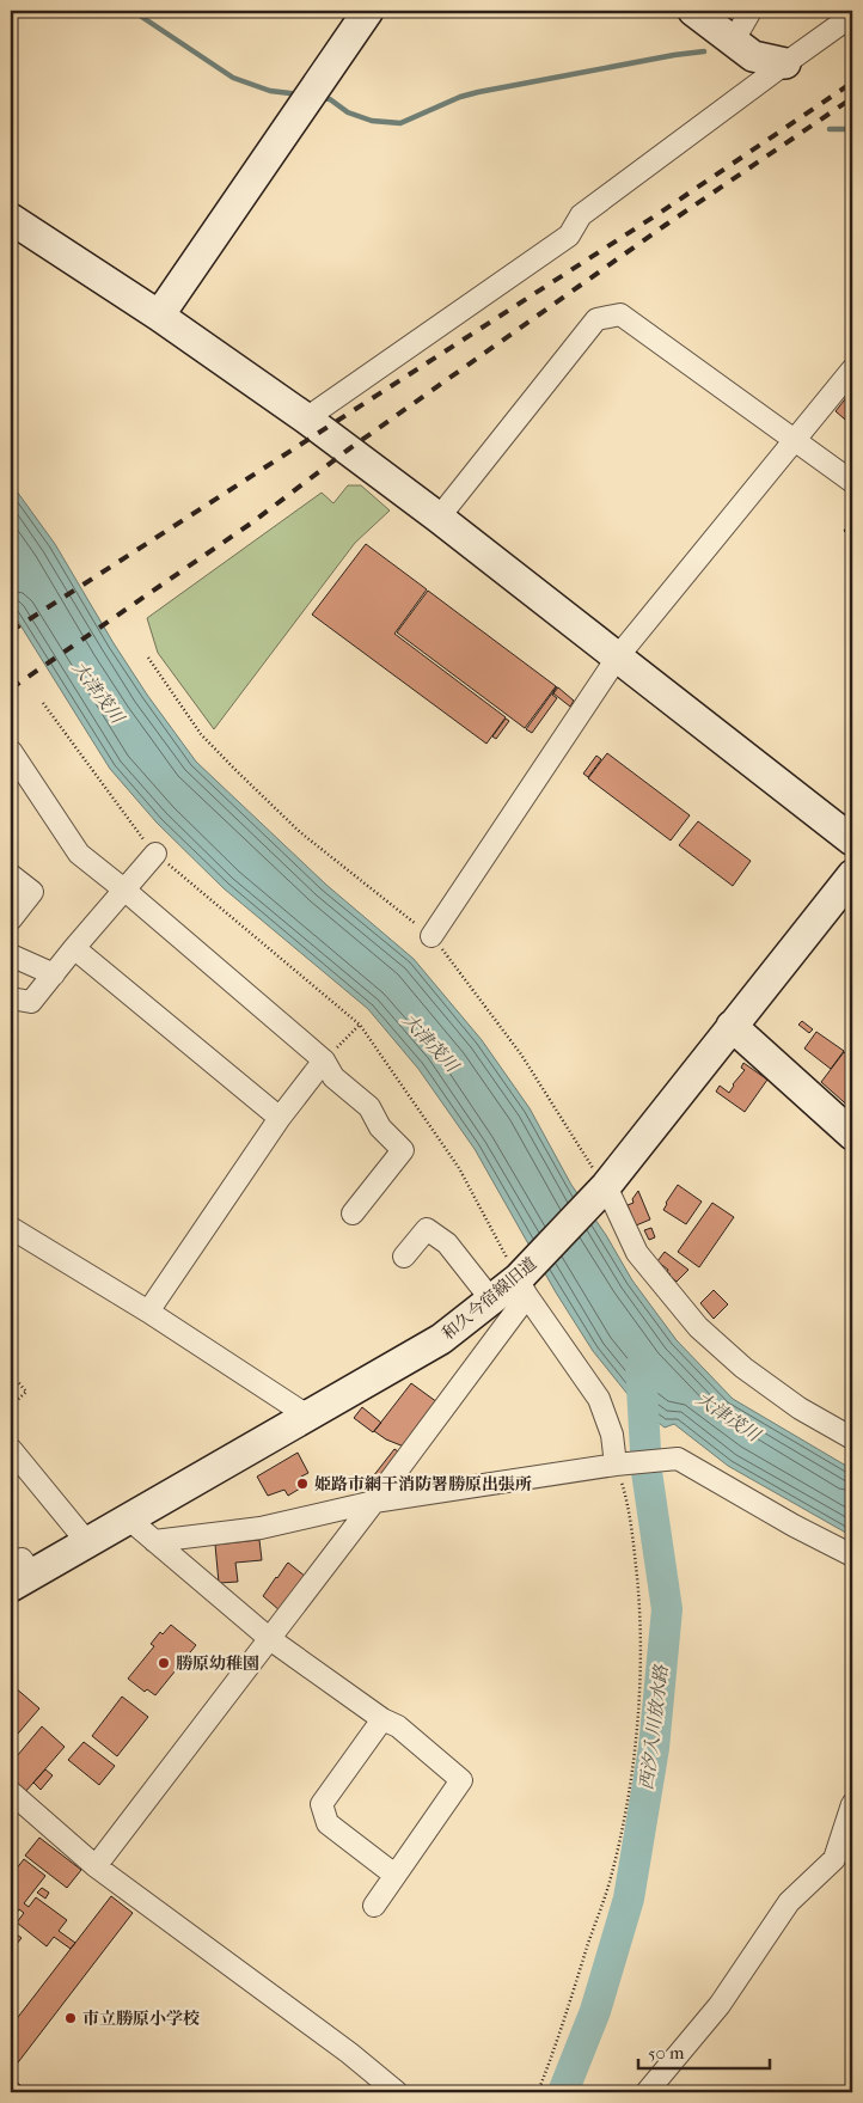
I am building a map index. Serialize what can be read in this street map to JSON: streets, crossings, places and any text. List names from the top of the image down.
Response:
{
  "streets": {
    "street": ["和久今宿線旧道"]
  },
  "water": ["大津茂川", "西汐入川放水路"],
  "places": ["姫路市網干消防署勝原出張所", "勝原幼稚園", "市立勝原小学校"],
  "scale_bar": "50 m"
}
